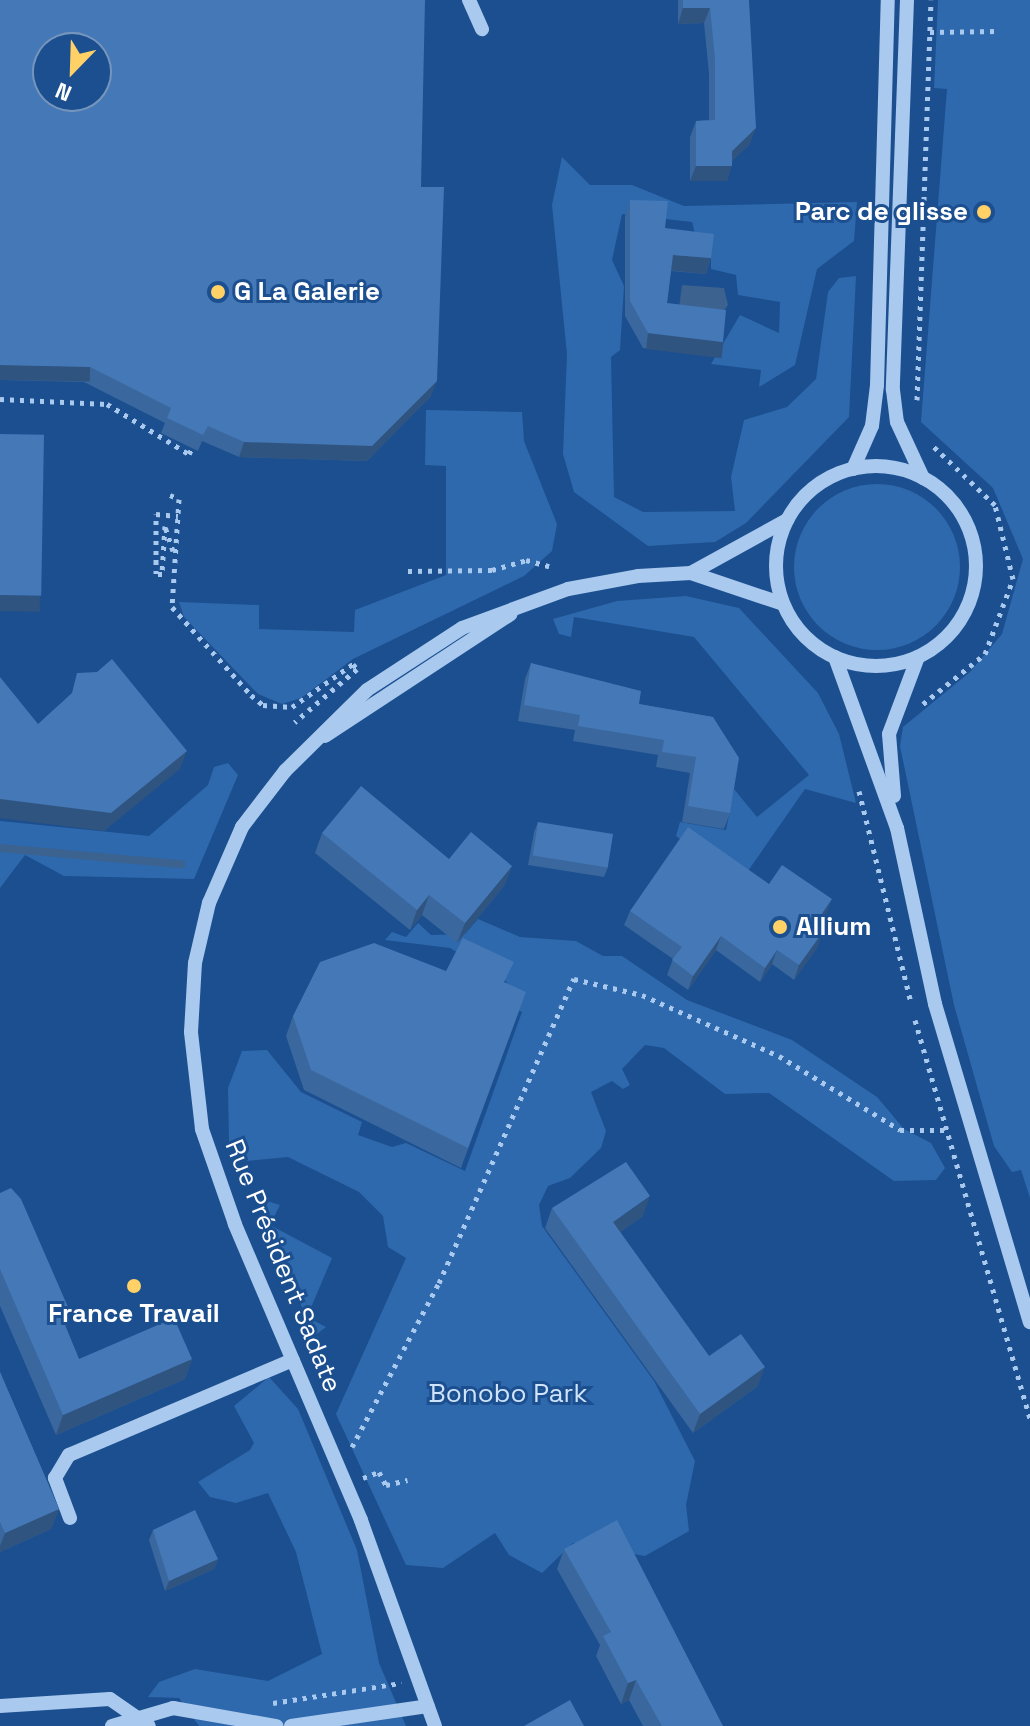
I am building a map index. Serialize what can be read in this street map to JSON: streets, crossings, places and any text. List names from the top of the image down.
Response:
{
  "streets": {
    "street": ["Rue Président Sadate"]
  },
  "parks": ["Bonobo Park"],
  "places": [
    "Parc de glisse",
    "G La Galerie",
    "Allium",
    "France Travail"
  ],
  "north": "bottom left"
}
